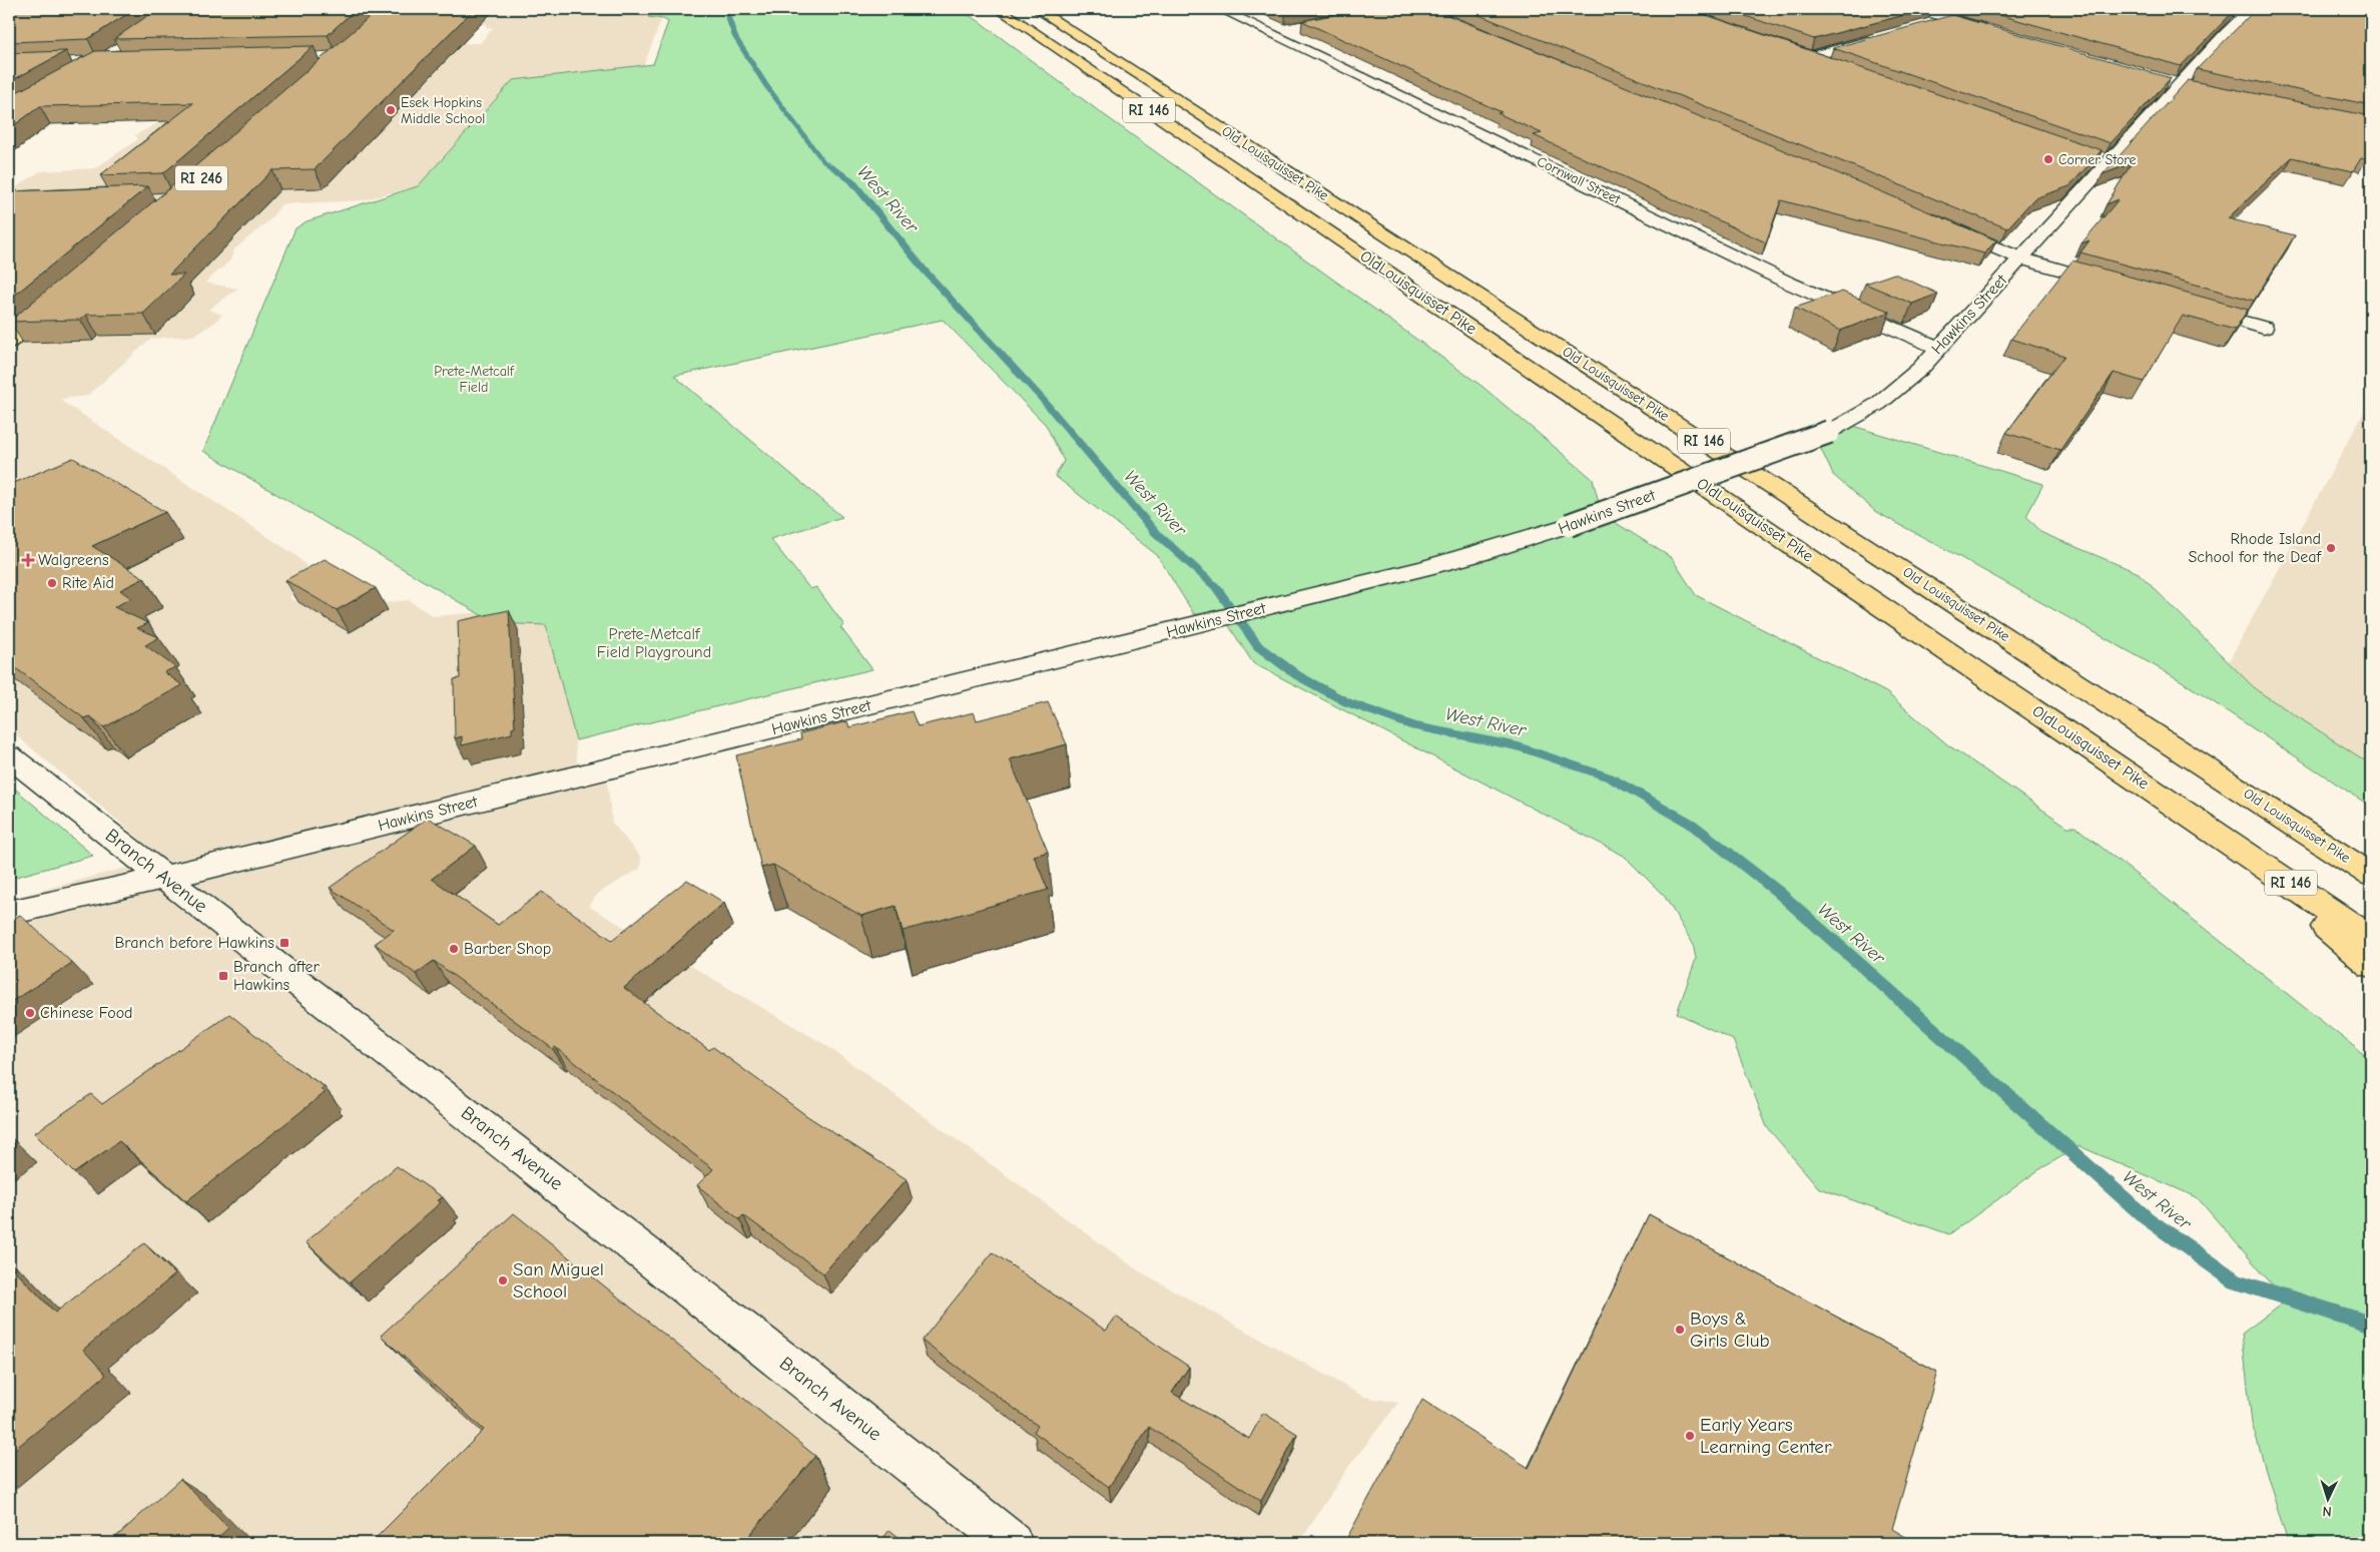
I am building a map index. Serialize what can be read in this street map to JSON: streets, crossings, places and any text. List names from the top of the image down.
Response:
{
  "streets": {
    "main road": ["RI 146", "Old Louisquisset Pike", "OldLouisquisset Pike"],
    "street": ["Cornwall Street", "Hawkins Street", "Branch Avenue"]
  },
  "crossings": [
    ["RI 146", "OldLouisquisset Pike"],
    ["Old Louisquisset Pike", "OldLouisquisset Pike"],
    ["Cornwall Street", "Hawkins Street"],
    ["Hawkins Street", "Branch Avenue"]
  ],
  "water": ["West River"],
  "parks": ["Prete-Metcalf Field", "Prete-Metcalf Field Playground"],
  "places": {
    "other": [
      "Esek Hopkins Middle School",
      "Corner Store",
      "Rhode Island School for the Deaf",
      "Rite Aid",
      "Barber Shop",
      "Chinese Food",
      "San Miguel School",
      "Boys & Girls Club",
      "Early Years Learning Center"
    ],
    "health": ["Walgreens"],
    "transit": ["Branch before Hawkins", "Branch after Hawkins"]
  },
  "north": "bottom"
}
